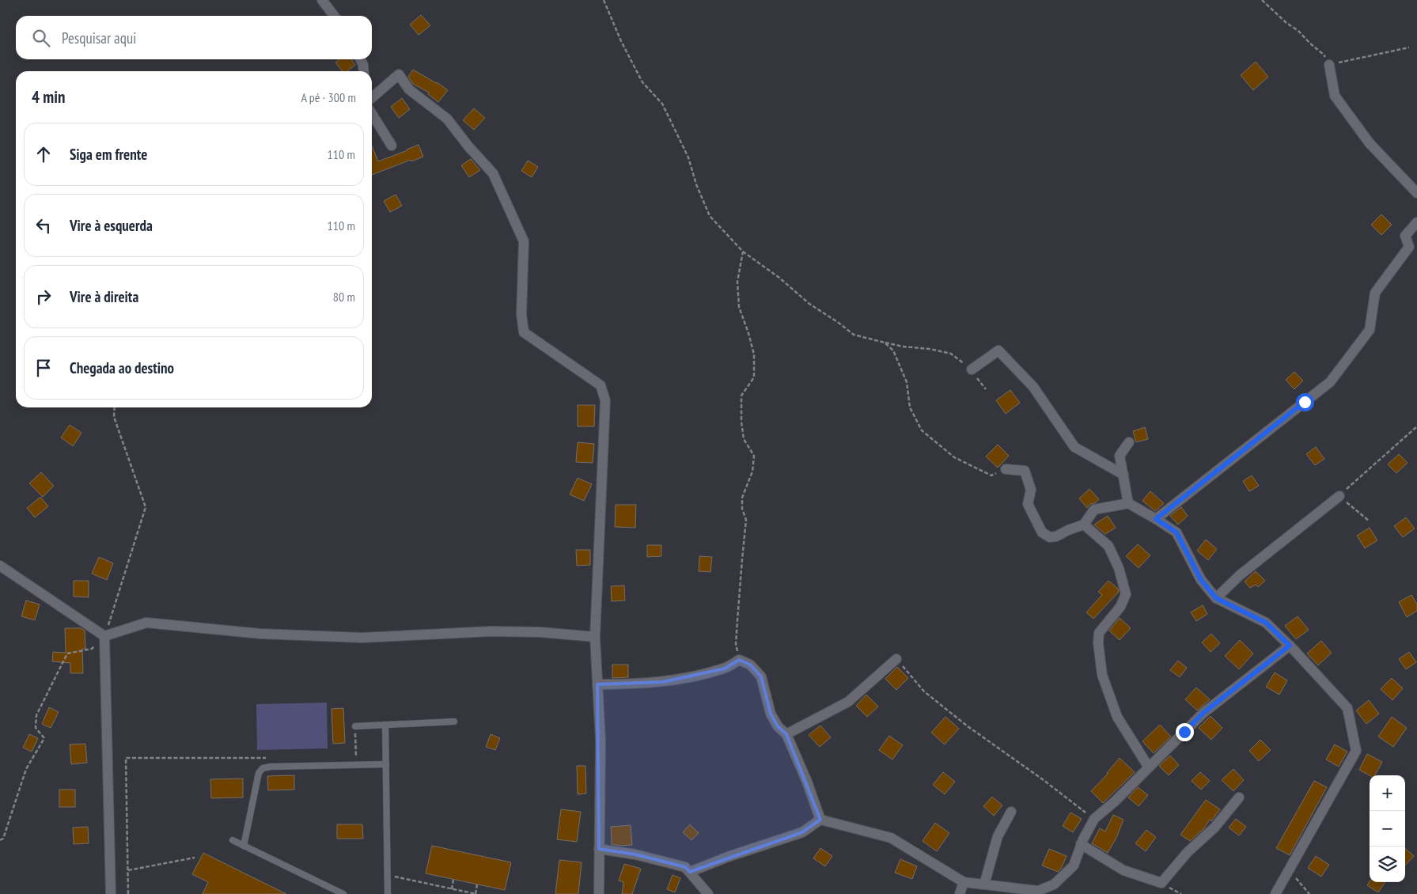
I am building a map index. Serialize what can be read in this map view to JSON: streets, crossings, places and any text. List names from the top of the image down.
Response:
{
  "page": {
    "search": "Pesquisar aqui",
    "heading": ["4 min", "A pé · 300 m"],
    "list": [
      ["Siga em frente", "110 m"],
      ["Vire à esquerda", "110 m"],
      ["Vire à direita", "80 m"],
      "Chegada ao destino"
    ],
    "map_buttons": ["+", "−"]
  }
}
